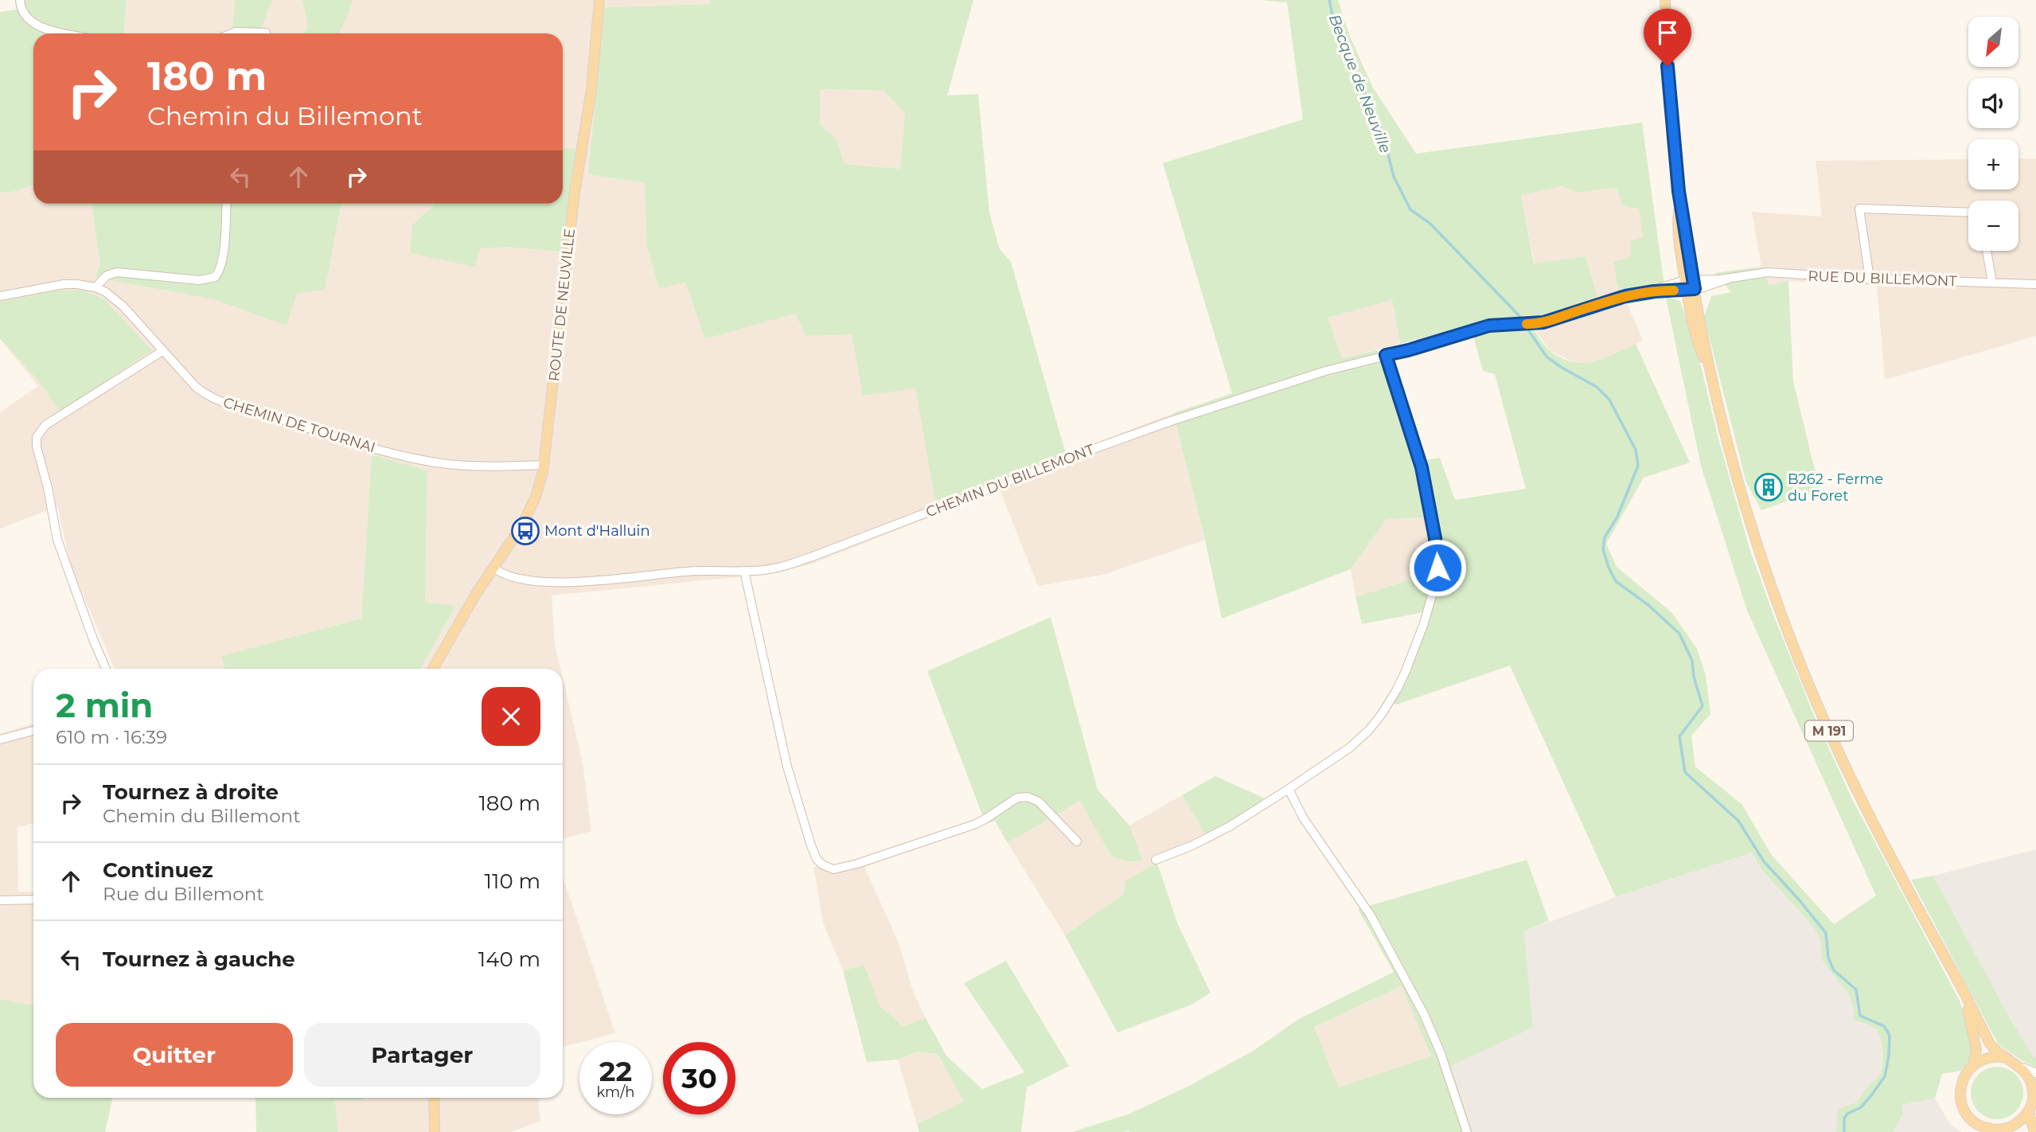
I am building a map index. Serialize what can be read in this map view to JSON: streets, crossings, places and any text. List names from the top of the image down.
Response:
{
  "streets": {
    "main road": ["ROUTE DE NEUVILLE", "M 191"],
    "street": ["RUE DU BILLEMONT", "CHEMIN DE TOURNAI", "CHEMIN DU BILLEMONT"]
  },
  "crossings": [
    ["RUE DU BILLEMONT", "CHEMIN DU BILLEMONT"],
    ["RUE DU BILLEMONT", "M 191"],
    ["ROUTE DE NEUVILLE", "CHEMIN DE TOURNAI"],
    ["ROUTE DE NEUVILLE", "CHEMIN DU BILLEMONT"]
  ],
  "water": ["Becque de Neuville"],
  "places": {
    "building": ["B262 - Ferme du Foret"],
    "bus stop": ["Mont d'Halluin"]
  },
  "north": "bottom left",
  "page": {
    "map_buttons": ["+", "−"],
    "turn": ["180 m", "Chemin du Billemont"],
    "heading": ["2 min", "610 m · 16:39"],
    "list": [
      {
        "name": "Tournez à droite",
        "note": "Chemin du Billemont",
        "value": "180 m"
      },
      {
        "name": "Continuez",
        "note": "Rue du Billemont",
        "value": "110 m"
      },
      {
        "name": "Tournez à gauche",
        "value": "140 m"
      }
    ],
    "buttons": ["Quitter", "Partager"],
    "speed": "22 km/h",
    "limit": "30"
  }
}
